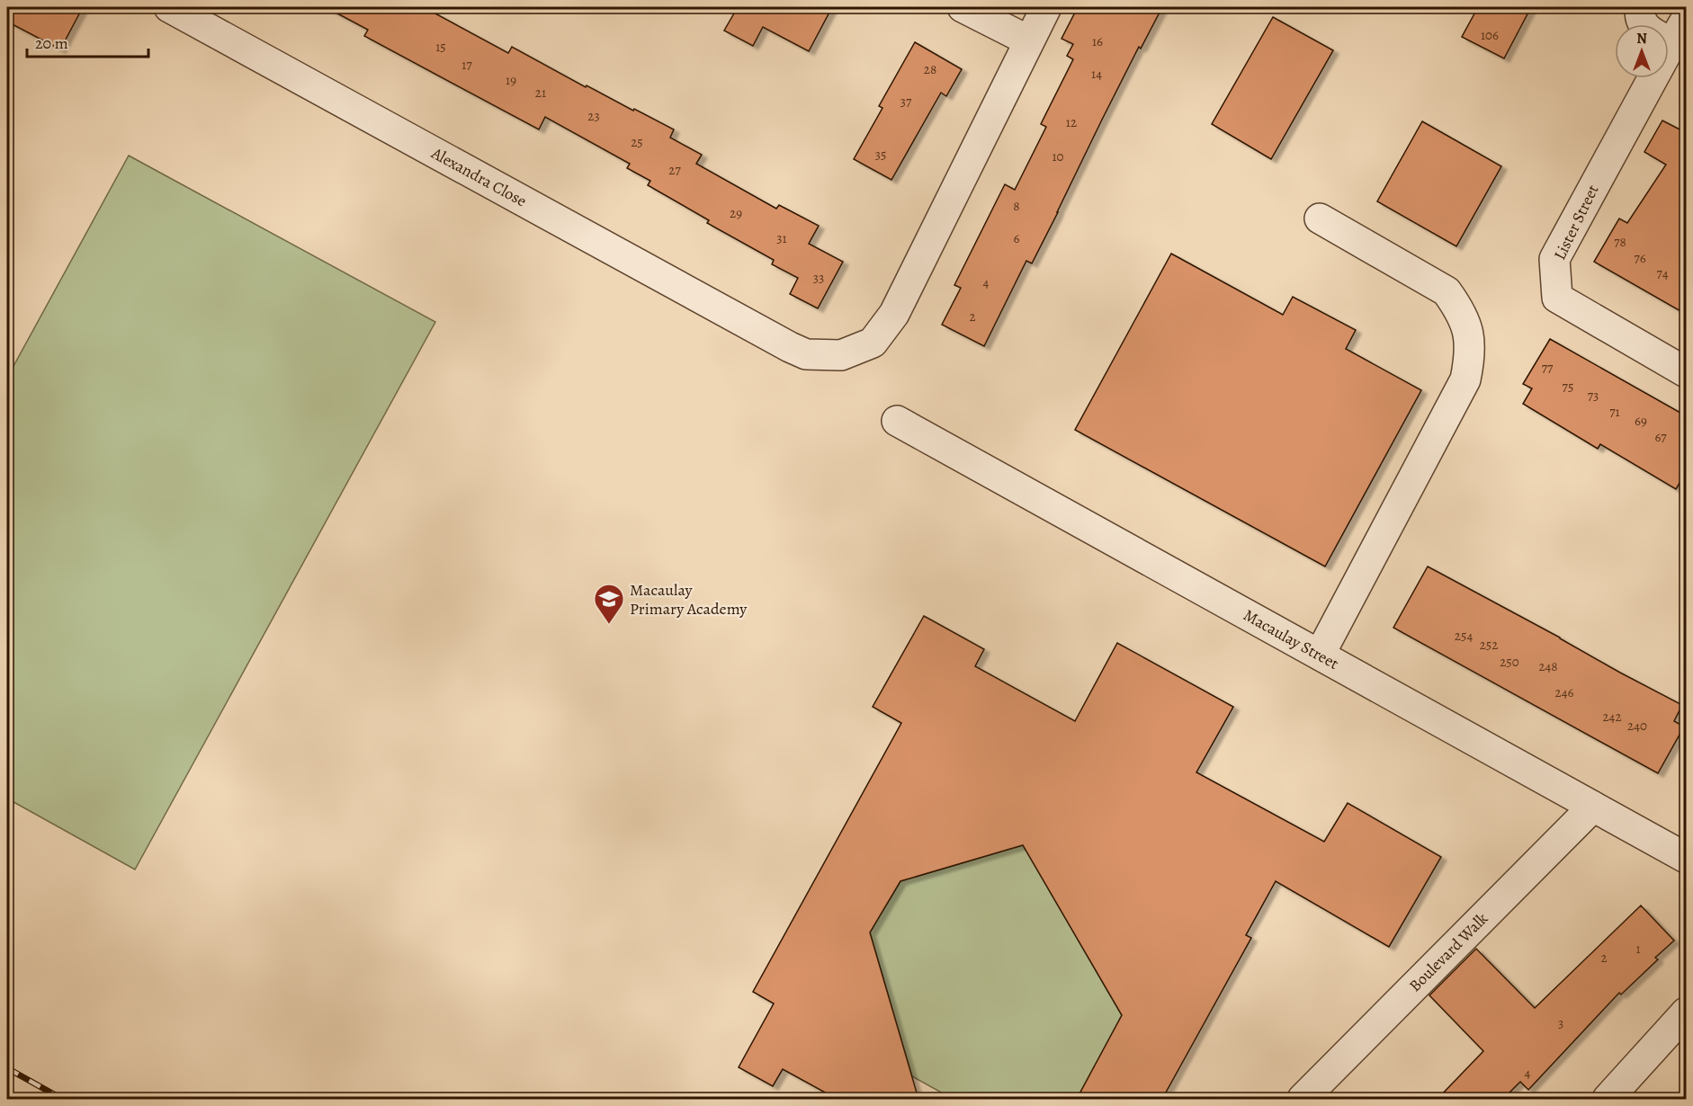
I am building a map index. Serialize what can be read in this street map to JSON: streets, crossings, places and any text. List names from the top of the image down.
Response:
{
  "streets": {
    "street": [
      "Alexandra Close",
      "Lister Street",
      "Macaulay Street",
      "Boulevard Walk"
    ]
  },
  "crossings": [
    ["Macaulay Street", "Boulevard Walk"]
  ],
  "places": {
    "school or university": ["Macaulay Primary Academy"]
  },
  "house_numbers": [
    "106",
    "16",
    "15",
    "17",
    "28",
    "14",
    "19",
    "21",
    "37",
    "23",
    "12",
    "25",
    "35",
    "10",
    "27",
    "8",
    "29",
    "31",
    "6",
    "78",
    "76",
    "74",
    "33",
    "4",
    "2",
    "77",
    "75",
    "73",
    "71",
    "69",
    "67",
    "254",
    "252",
    "250",
    "248",
    "246",
    "242",
    "240",
    "1",
    "2",
    "3",
    "4"
  ],
  "scale_bar": "20 m",
  "north": "top"
}
